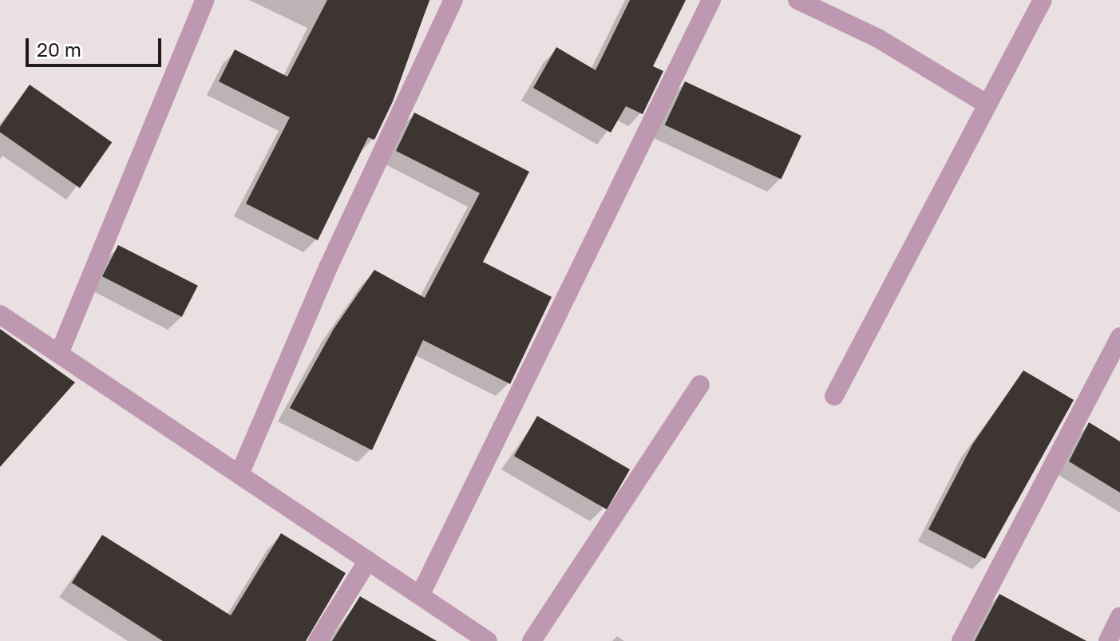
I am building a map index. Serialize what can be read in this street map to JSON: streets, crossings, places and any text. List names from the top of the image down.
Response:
{
  "scale_bar": "20 m"
}
